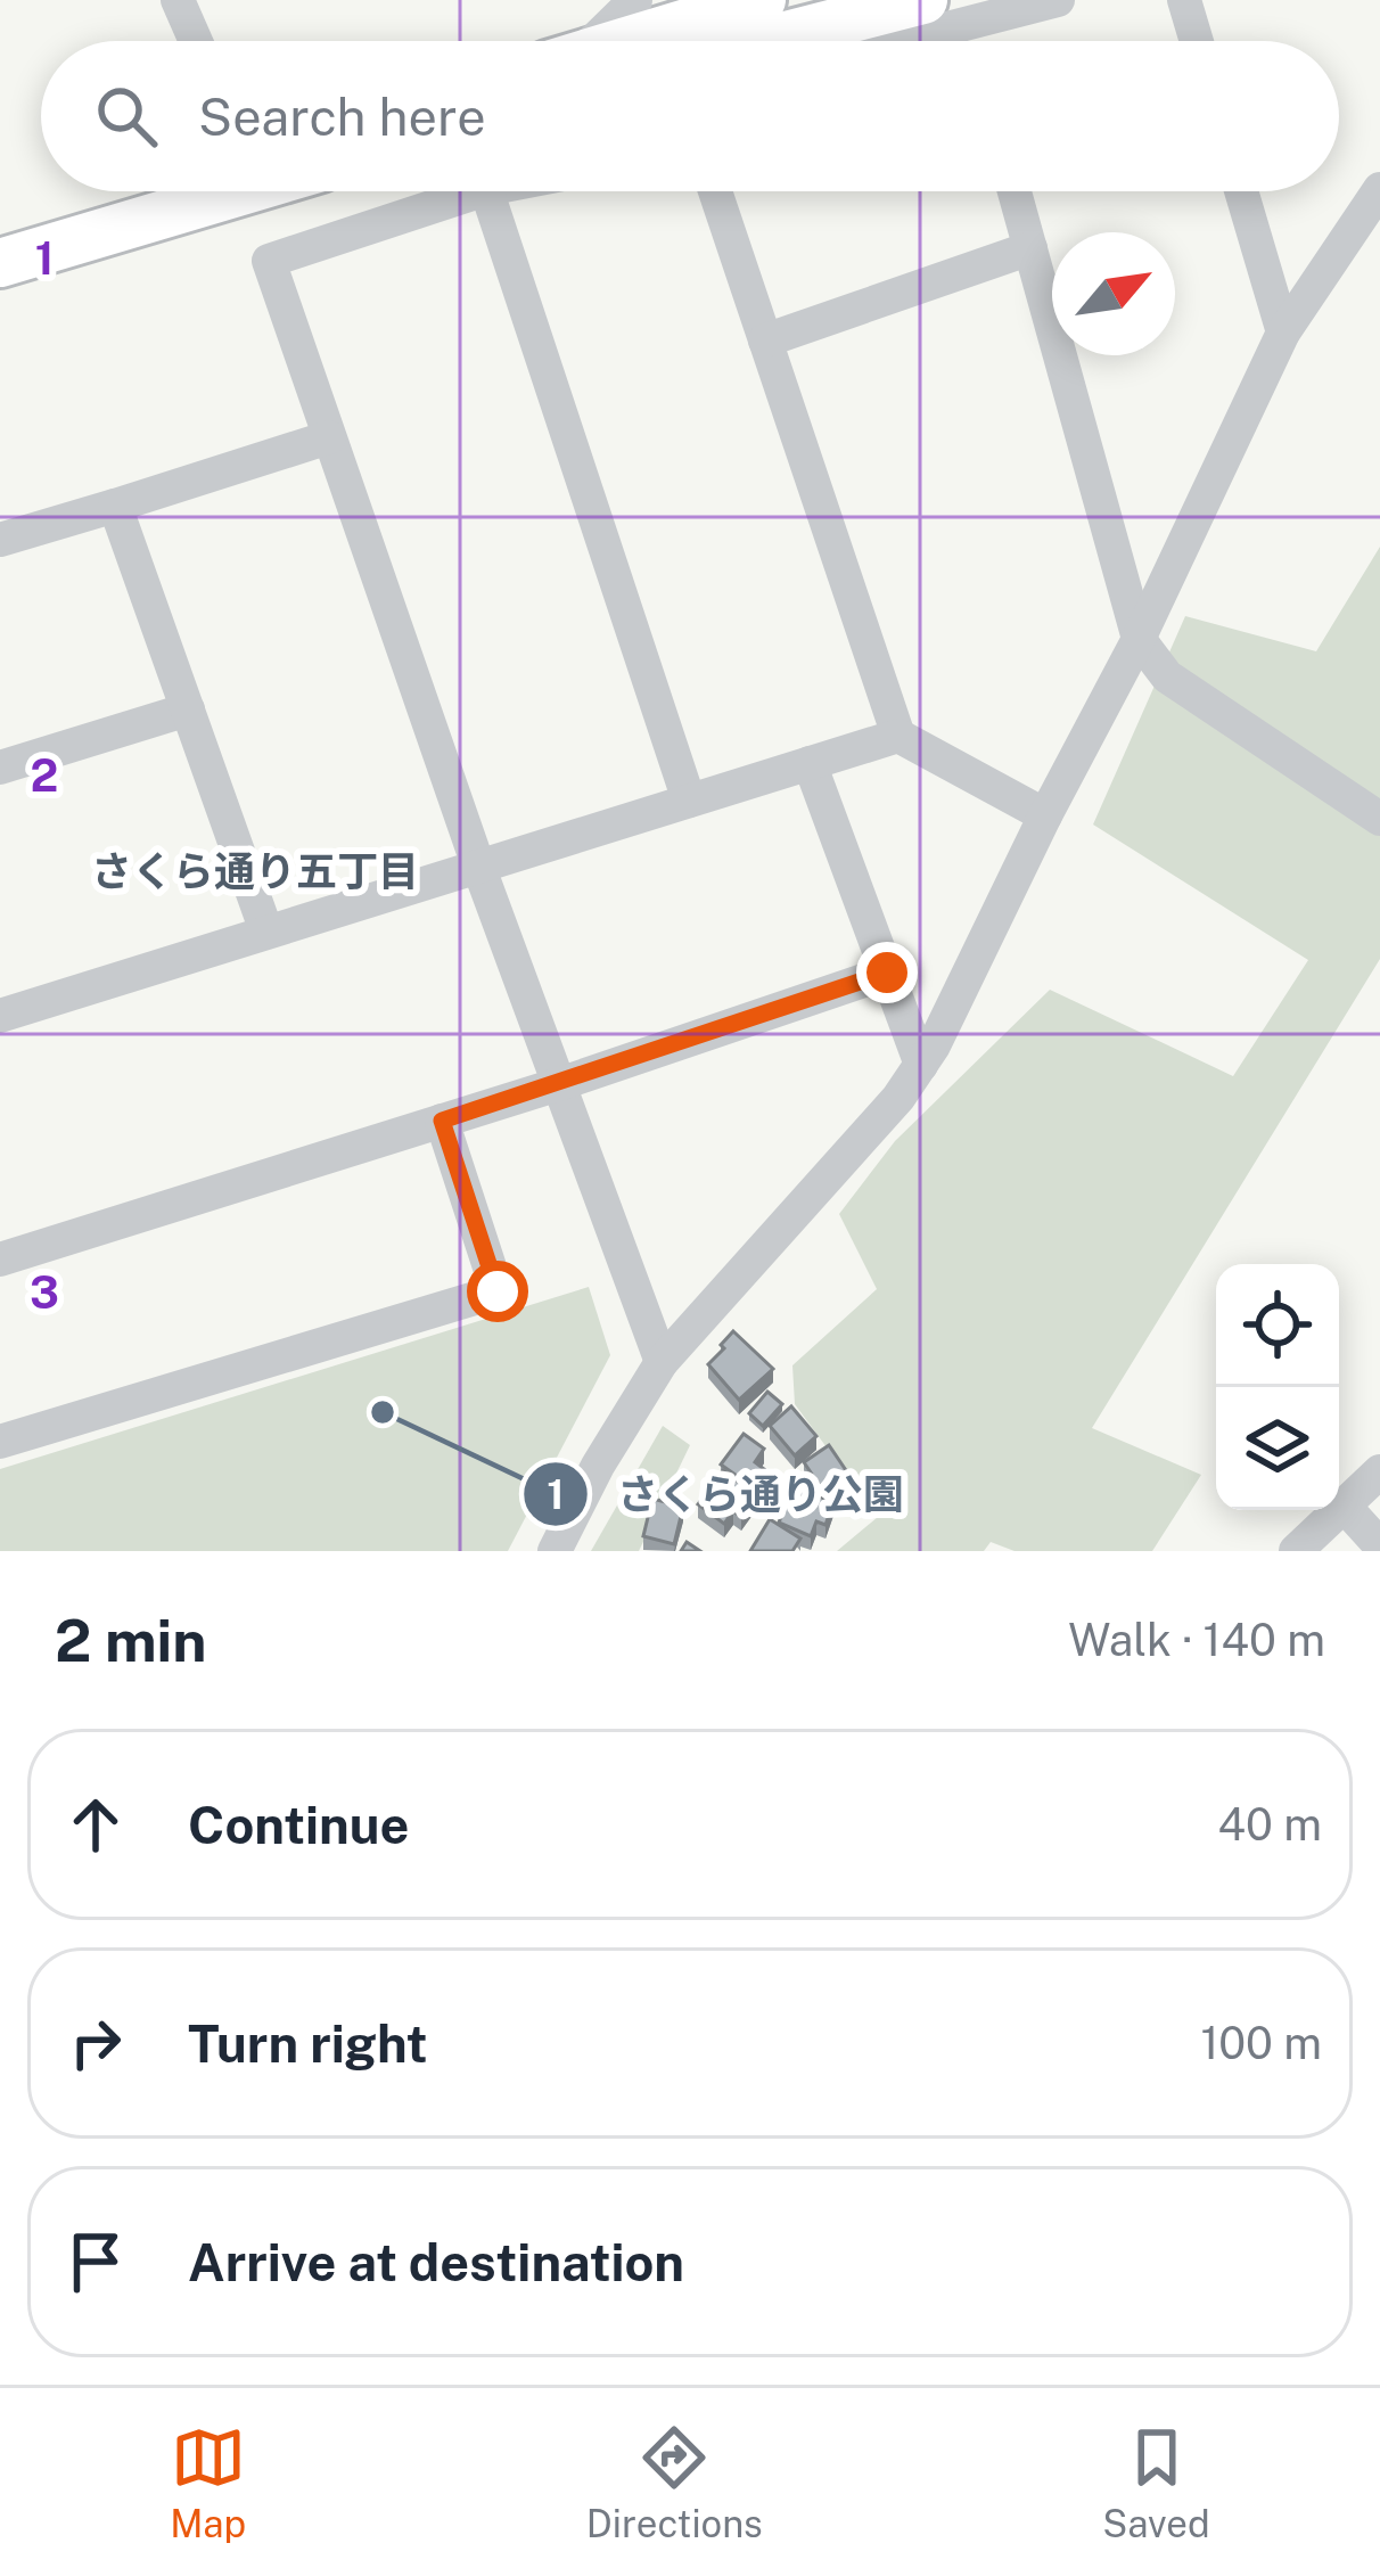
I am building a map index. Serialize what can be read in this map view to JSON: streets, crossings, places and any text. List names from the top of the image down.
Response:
{
  "districts": ["さくら通り五丁目"],
  "places": ["さくら通り公園"],
  "north": "top right",
  "page": {
    "search": "Search here",
    "heading": ["2 min", "Walk · 140 m"],
    "list": [
      ["Continue", "40 m"],
      ["Turn right", "100 m"],
      "Arrive at destination"
    ],
    "nav": ["Map", "Directions", "Saved"]
  },
  "grid": {
    "rows": ["1", "2", "3"]
  }
}
